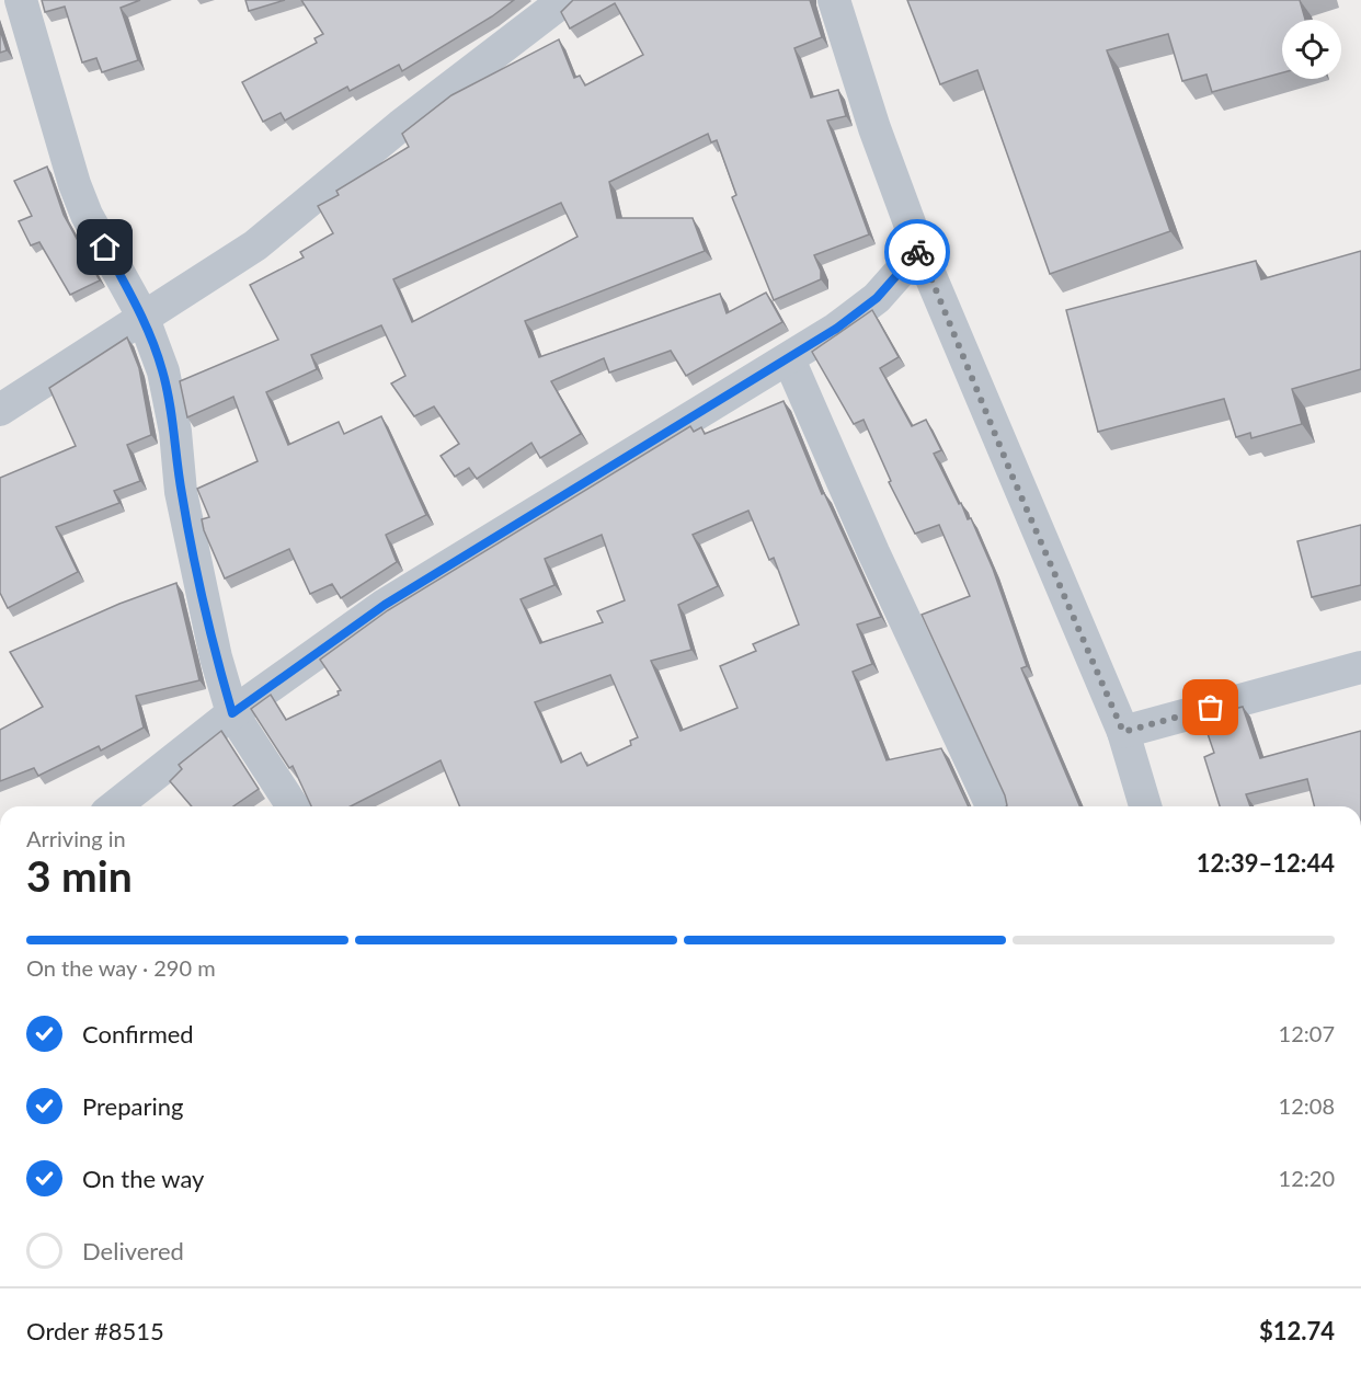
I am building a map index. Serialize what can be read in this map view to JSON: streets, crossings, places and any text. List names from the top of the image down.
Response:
{
  "page": {
    "heading": ["3 min", "Arriving in", "12:39–12:44"],
    "panel": ["Order #8515", "$12.74"],
    "bar": "On the way · 290 m",
    "list": [
      ["Confirmed", "12:07"],
      ["Preparing", "12:08"],
      ["On the way", "12:20"],
      "Delivered"
    ]
  }
}
